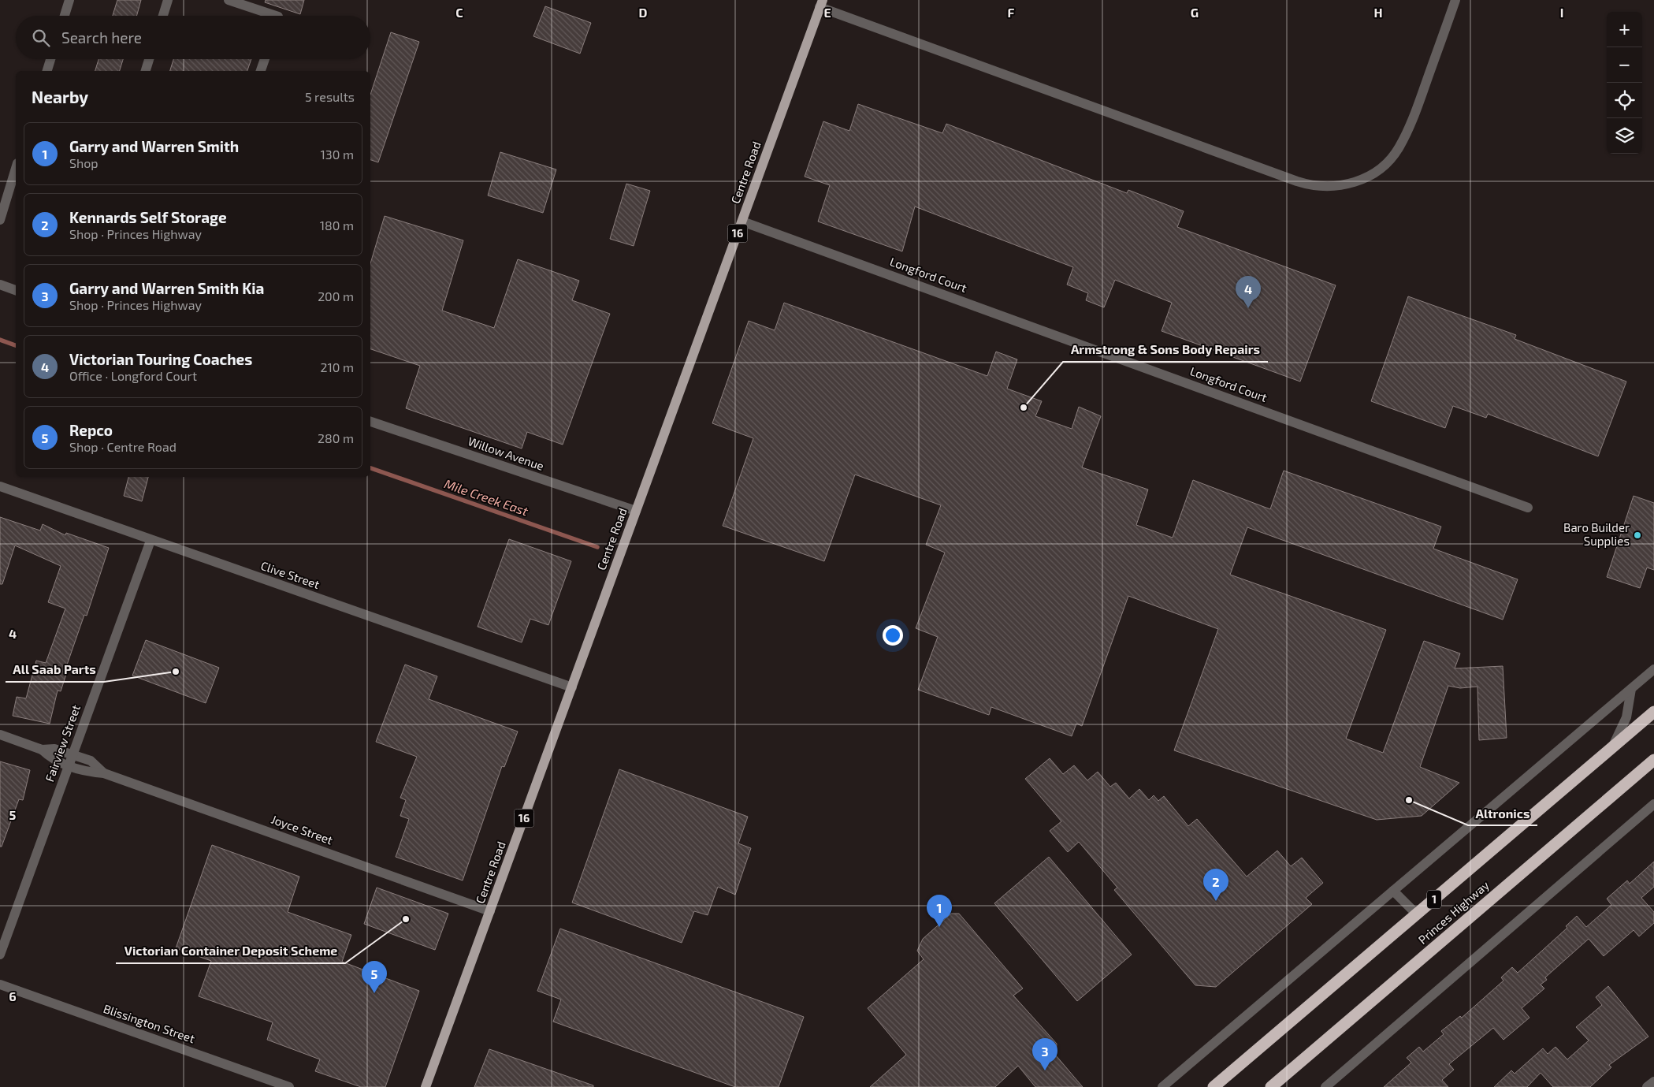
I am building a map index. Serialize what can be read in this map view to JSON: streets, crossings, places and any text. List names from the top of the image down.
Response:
{
  "streets": {
    "highway": ["1", "Princes Highway"],
    "main road": ["Centre Road", "16"],
    "street": [
      "Longford Court",
      "Willow Avenue",
      "Clive Street",
      "Fairview Street",
      "Joyce Street",
      "Blissington Street"
    ]
  },
  "crossings": [
    ["Centre Road", "Longford Court"],
    ["Centre Road", "Willow Avenue"],
    ["Centre Road", "Clive Street"],
    ["Centre Road", "Joyce Street"],
    ["Clive Street", "Fairview Street"],
    ["Fairview Street", "Joyce Street"]
  ],
  "water": ["Mile Creek East"],
  "places": [
    "Armstrong & Sons Body Repairs",
    "Baro Builder Supplies",
    "All Saab Parts",
    "Altronics",
    "Victorian Container Deposit Scheme"
  ],
  "page": {
    "map_buttons": ["+", "−"],
    "search": "Search here",
    "heading": ["Nearby", "5 results"],
    "list": [
      {
        "mark": "1",
        "name": "Garry and Warren Smith",
        "note": "Shop",
        "value": "130 m"
      },
      {
        "mark": "2",
        "name": "Kennards Self Storage",
        "note": "Shop · Princes Highway",
        "value": "180 m"
      },
      {
        "mark": "3",
        "name": "Garry and Warren Smith Kia",
        "note": "Shop · Princes Highway",
        "value": "200 m"
      },
      {
        "mark": "4",
        "name": "Victorian Touring Coaches",
        "note": "Office · Longford Court",
        "value": "210 m"
      },
      {
        "mark": "5",
        "name": "Repco",
        "note": "Shop · Centre Road",
        "value": "280 m"
      }
    ],
    "pins": [
      "4",
      "2",
      "1",
      "5",
      "3"
    ]
  },
  "grid": {
    "columns": [
      "C",
      "D",
      "E",
      "F",
      "G",
      "H",
      "I"
    ],
    "rows": ["4", "5", "6"]
  }
}
